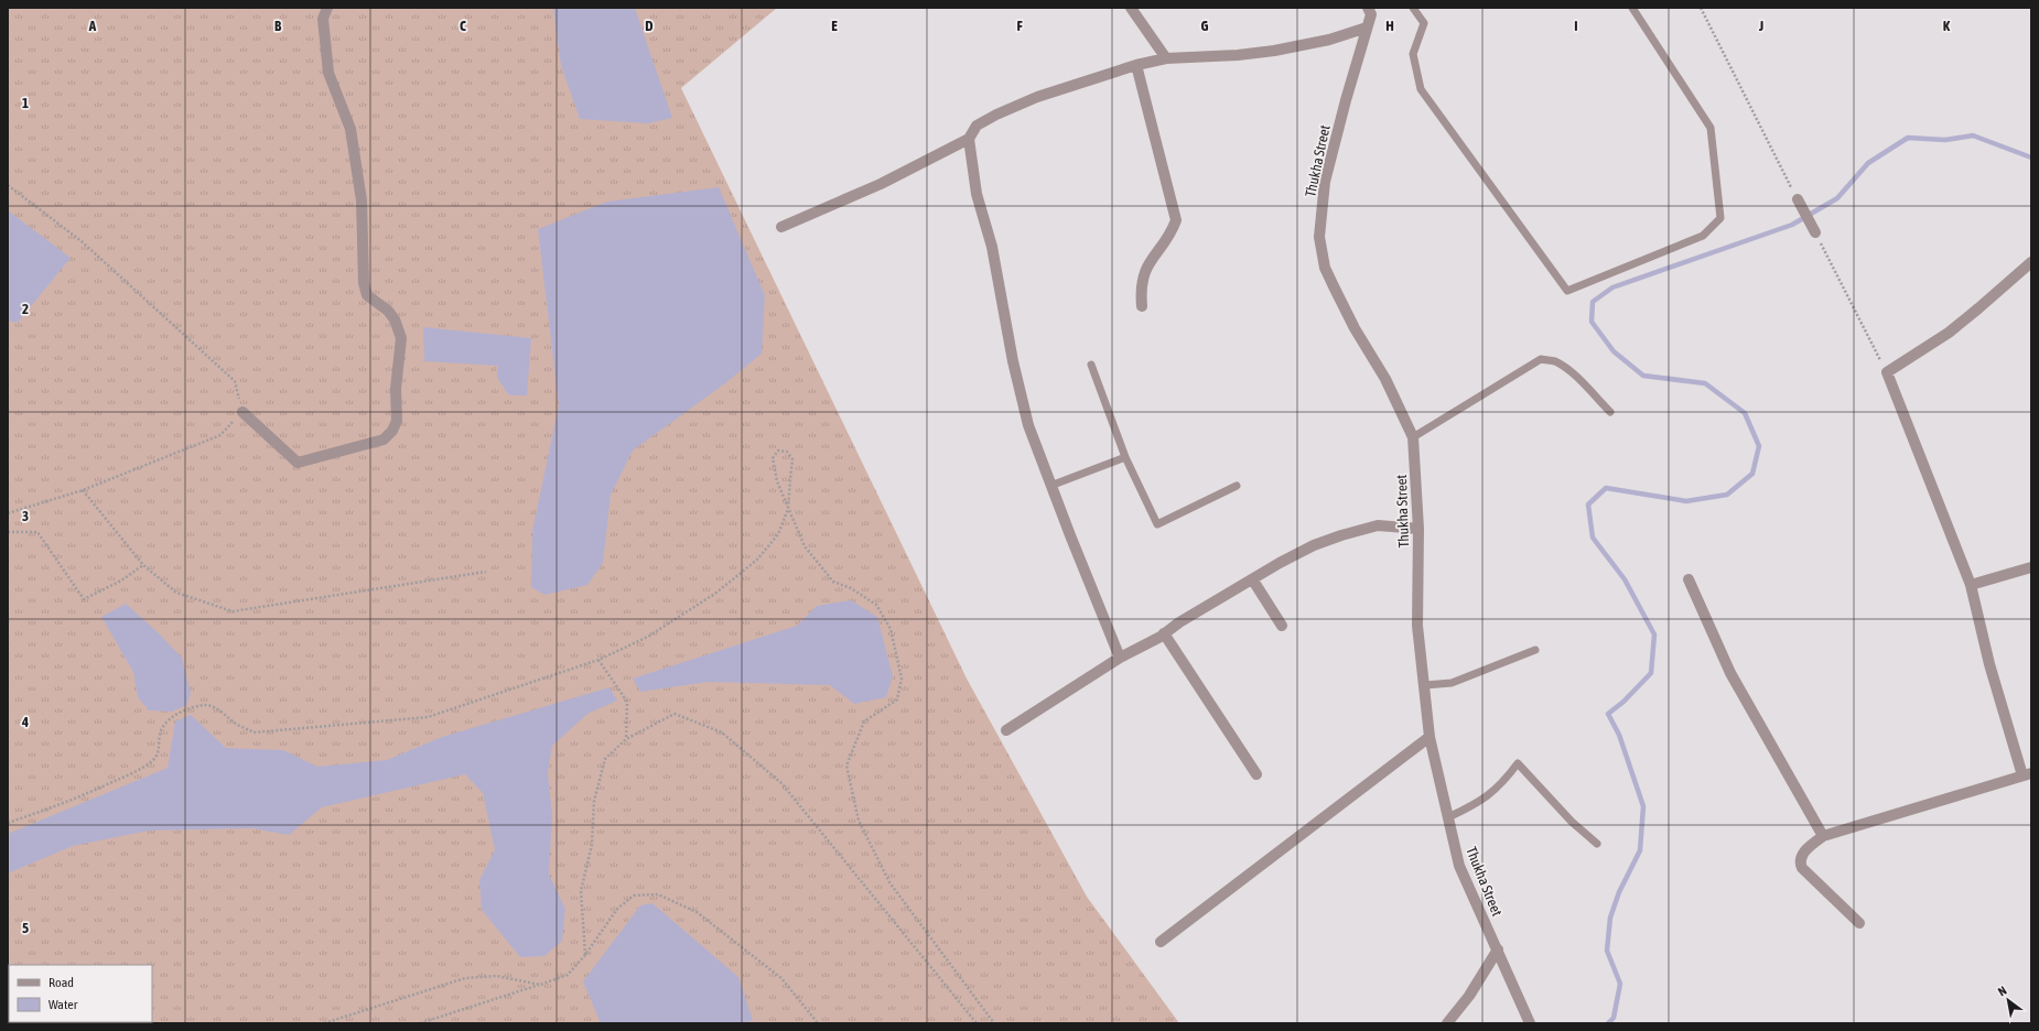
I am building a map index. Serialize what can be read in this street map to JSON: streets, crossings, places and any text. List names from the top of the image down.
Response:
{
  "streets": {
    "street": ["Thukha Street"]
  },
  "legend": ["Road", "Water"],
  "north": "top left",
  "grid": {
    "columns": [
      "A",
      "B",
      "C",
      "D",
      "E",
      "F",
      "G",
      "H",
      "I",
      "J",
      "K"
    ],
    "rows": [
      "1",
      "2",
      "3",
      "4",
      "5"
    ]
  }
}
